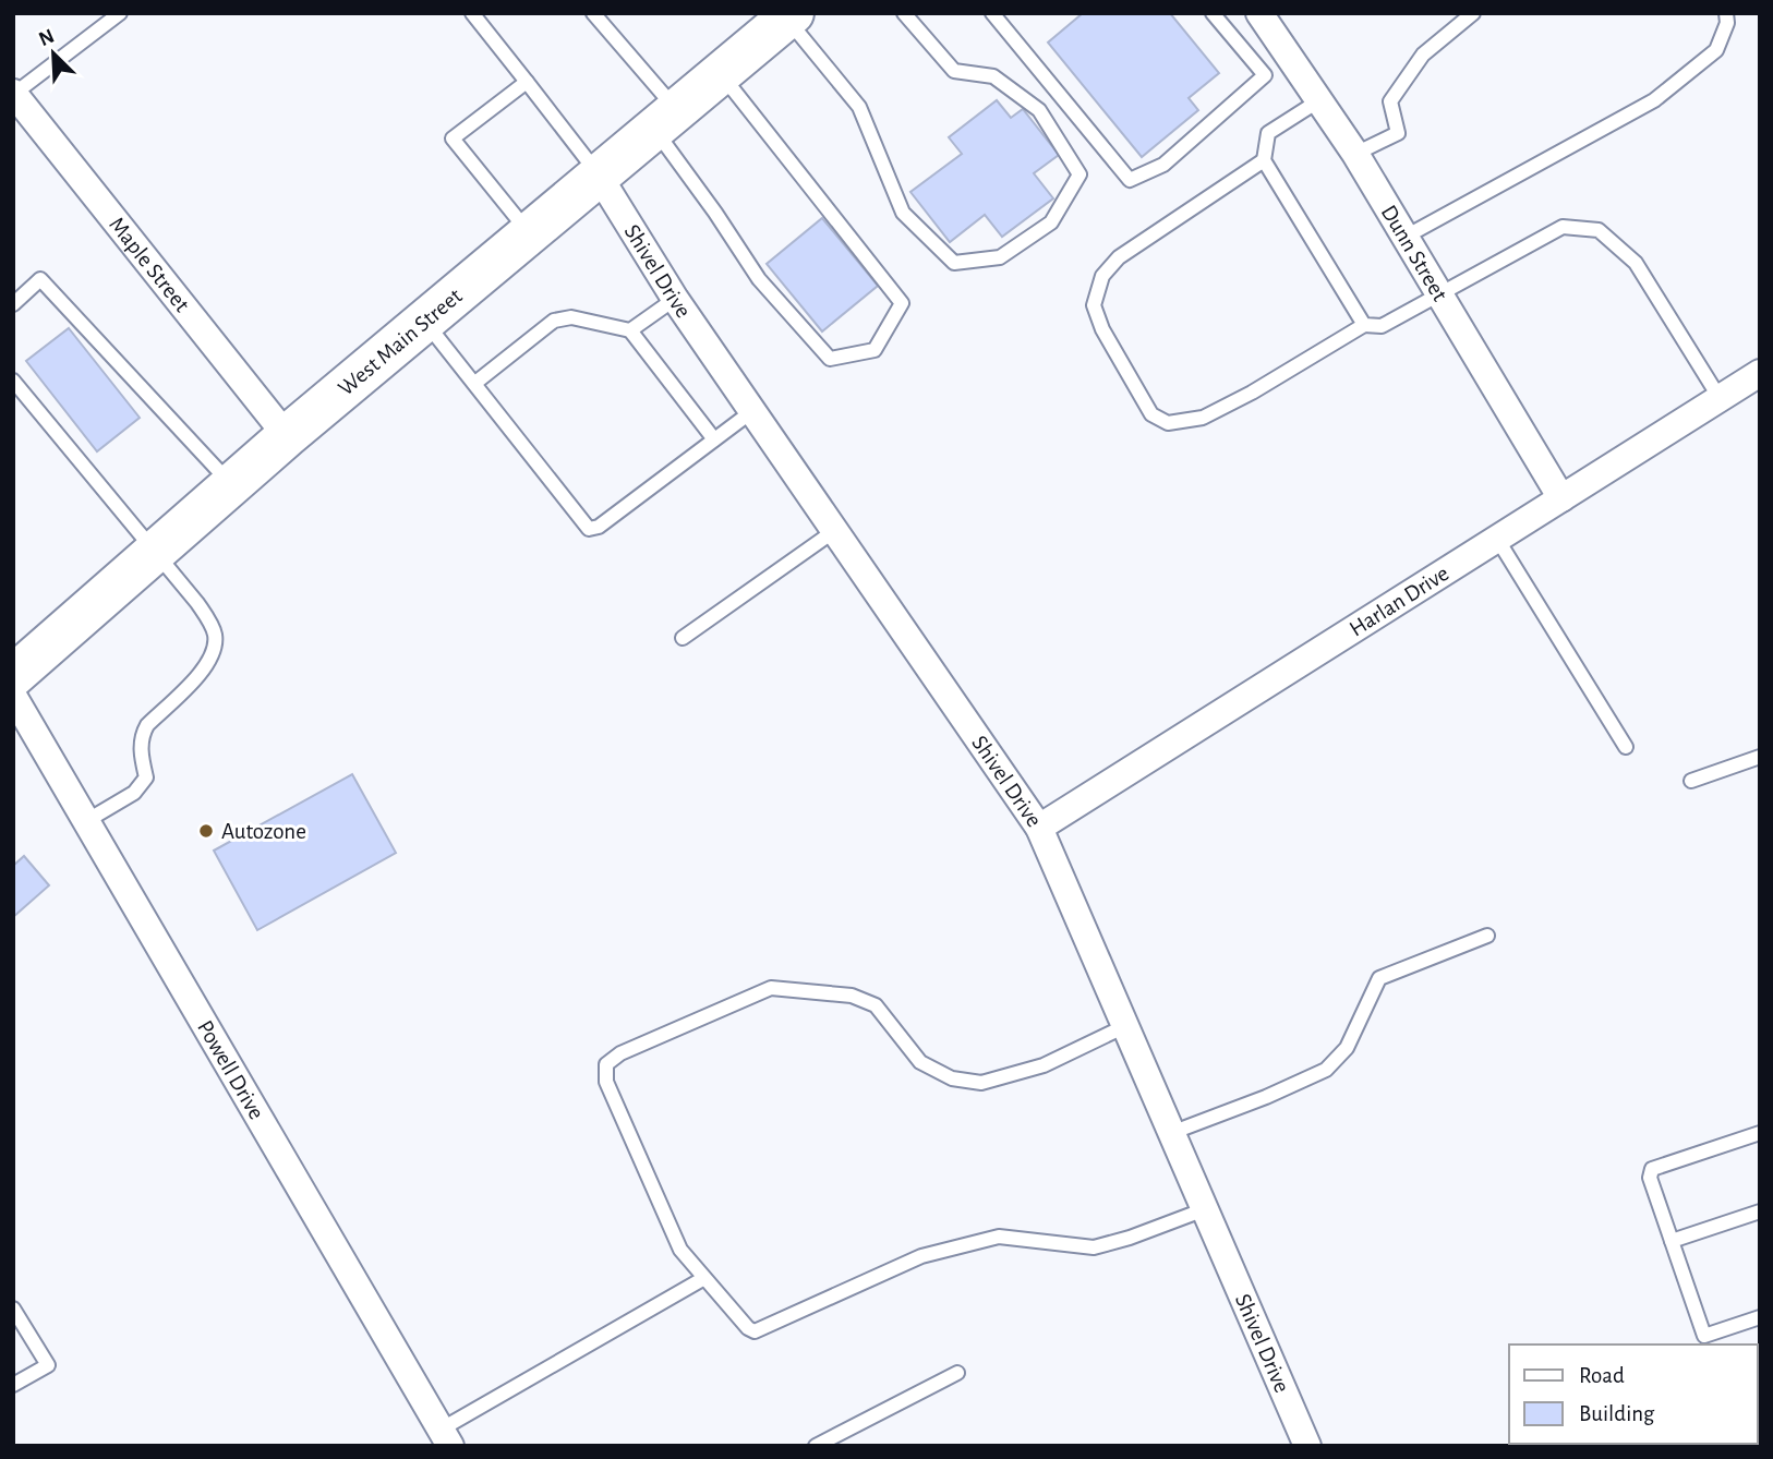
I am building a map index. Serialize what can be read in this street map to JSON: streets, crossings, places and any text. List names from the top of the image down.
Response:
{
  "streets": {
    "main road": ["West Main Street"],
    "street": [
      "Dunn Street",
      "Maple Street",
      "Shivel Drive",
      "Harlan Drive",
      "Powell Drive"
    ]
  },
  "crossings": [
    ["Dunn Street", "Harlan Drive"],
    ["Maple Street", "West Main Street"],
    ["Shivel Drive", "West Main Street"],
    ["Shivel Drive", "Harlan Drive"]
  ],
  "places": ["Autozone"],
  "legend": ["Road", "Building"],
  "north": "top left"
}
